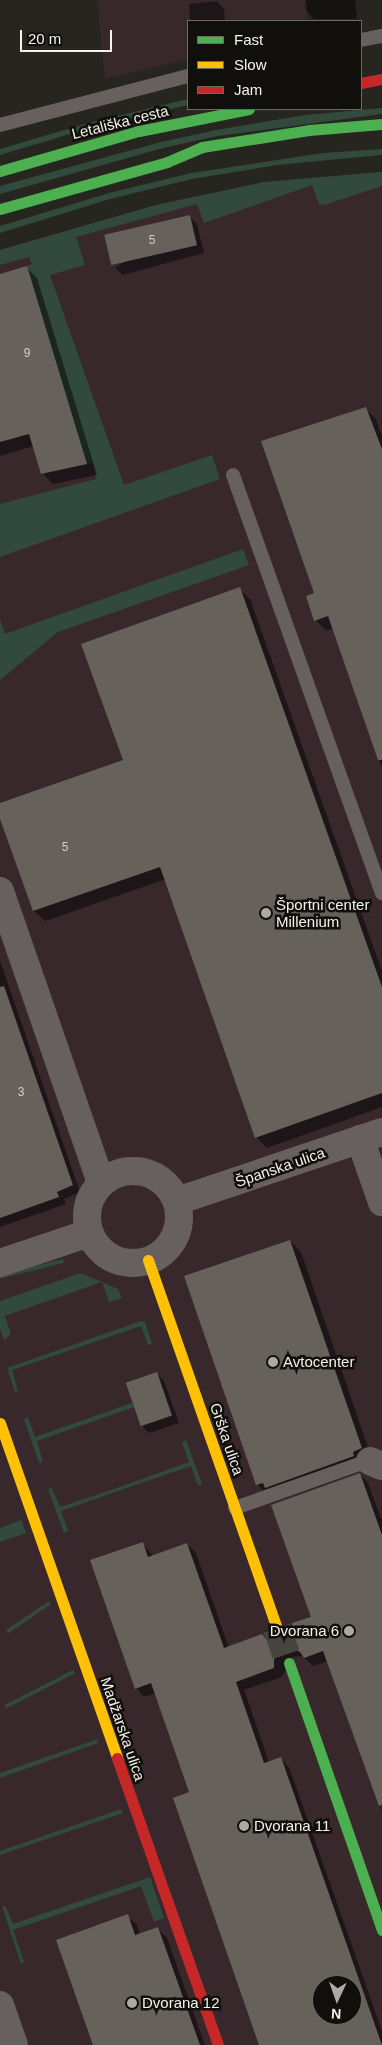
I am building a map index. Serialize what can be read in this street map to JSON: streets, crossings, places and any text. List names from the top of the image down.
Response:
{
  "streets": {
    "street": [
      "Letališka cesta",
      "Španska ulica",
      "Grška ulica",
      "Madžarska ulica"
    ]
  },
  "crossings": [
    ["Španska ulica", "Grška ulica"]
  ],
  "places": [
    "Športni center Millenium",
    "Avtocenter",
    "Dvorana 6",
    "Dvorana 11",
    "Dvorana 12"
  ],
  "house_numbers": [
    "5",
    "9",
    "5",
    "3"
  ],
  "legend": ["Fast", "Slow", "Jam"],
  "scale_bar": "20 m",
  "north": "bottom"
}
